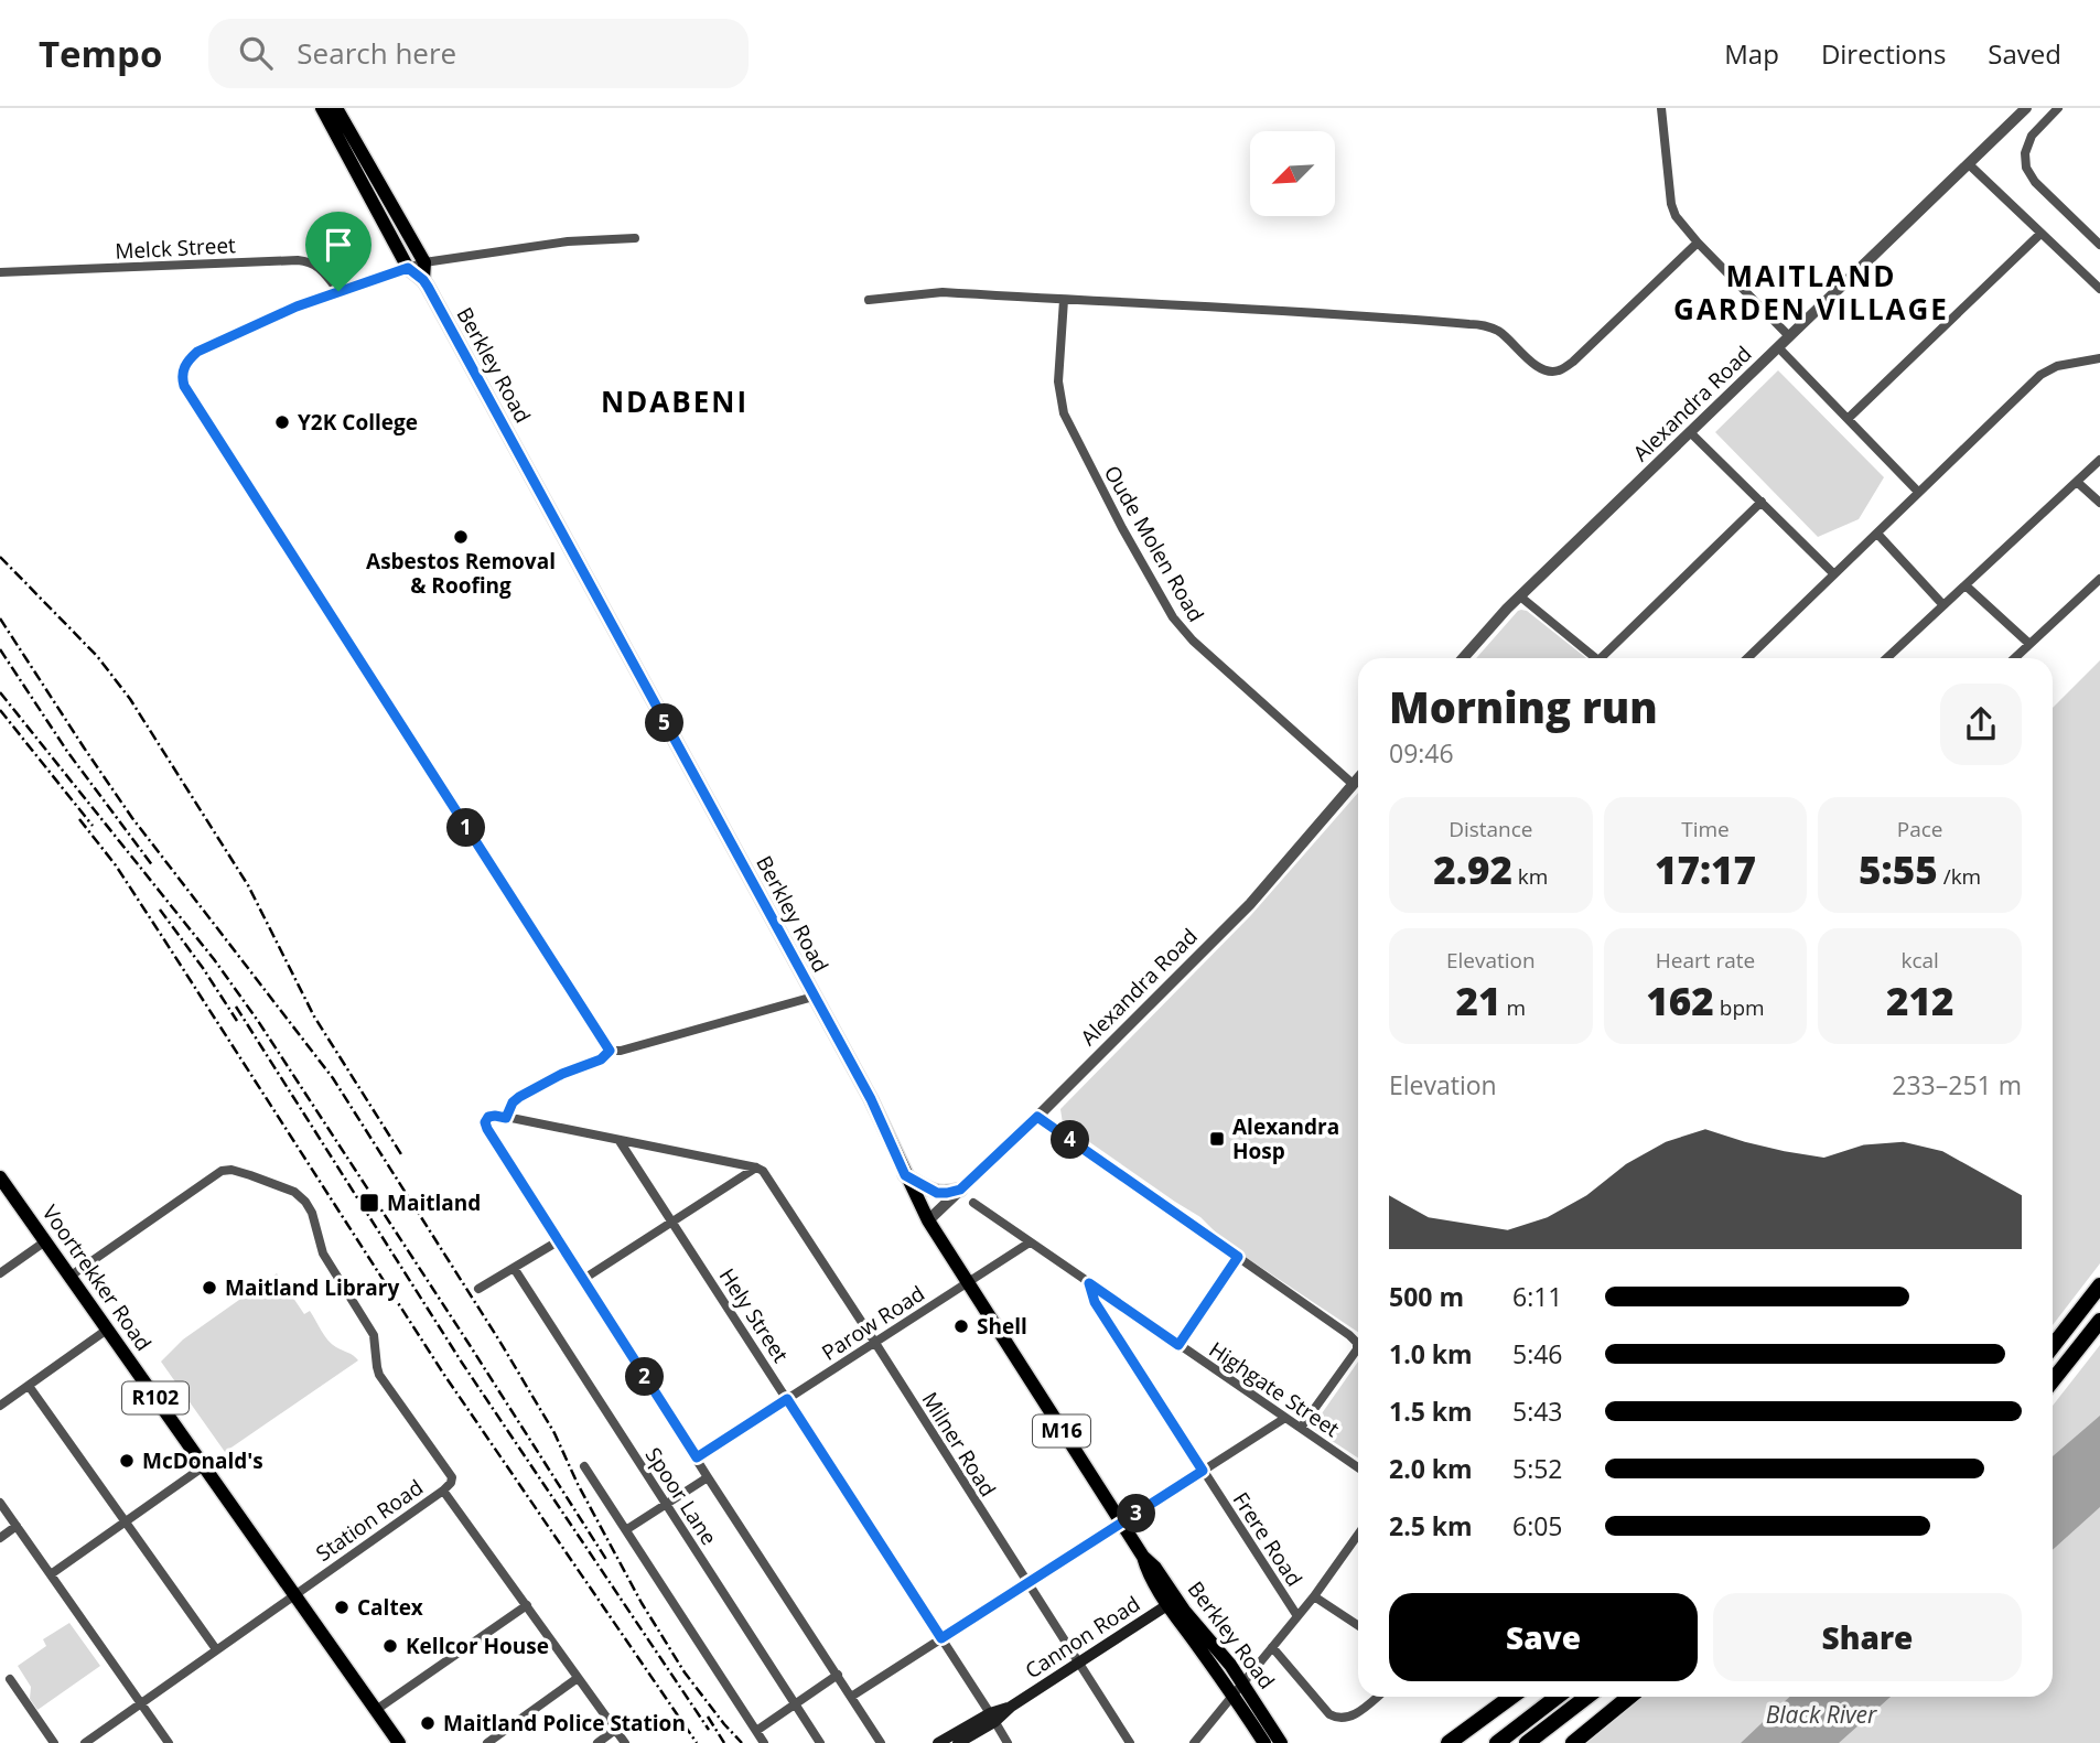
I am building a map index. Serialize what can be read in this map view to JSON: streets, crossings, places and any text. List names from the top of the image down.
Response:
{
  "streets": {
    "main road": [
      "Berkley Road",
      "Voortrekker Road",
      "R102",
      "M16",
      "Cannon Road"
    ],
    "street": [
      "Melck Street",
      "Alexandra Road",
      "Oude Molen Road",
      "Hely Street",
      "Parow Road",
      "Highgate Street",
      "Milner Road",
      "Spoor Lane",
      "Station Road",
      "Frere Road"
    ]
  },
  "crossings": [
    ["Berkley Road", "Alexandra Road"],
    ["Berkley Road", "Parow Road"],
    ["Berkley Road", "Cannon Road"],
    ["Alexandra Road", "Oude Molen Road"],
    ["Voortrekker Road", "Station Road"],
    ["Hely Street", "Parow Road"],
    ["Hely Street", "Cannon Road"],
    ["Parow Road", "Highgate Street"],
    ["Parow Road", "Milner Road"],
    ["Highgate Street", "Frere Road"],
    ["Milner Road", "Cannon Road"]
  ],
  "districts": ["MAITLAND GARDEN VILLAGE", "NDABENI"],
  "water": ["Black River"],
  "places": {
    "other": [
      "Y2K College",
      "Asbestos Removal & Roofing",
      "Maitland Library",
      "Shell",
      "McDonald's",
      "Caltex",
      "Kellcor House",
      "Maitland Police Station"
    ],
    "transit": ["Alexandra Hosp", "Maitland"]
  },
  "north": "bottom left",
  "page": {
    "header": "Tempo",
    "search": "Search here",
    "nav": ["Map", "Directions", "Saved"],
    "heading": ["Morning run", "09:46"],
    "pins": [
      "5",
      "1",
      "4",
      "2",
      "3"
    ],
    "stats": [
      ["Distance", "2.92 km"],
      ["Time", "17:17"],
      ["Pace", "5:55 /km"],
      ["Elevation", "21 m"],
      ["Heart rate", "162 bpm"],
      ["kcal", "212"]
    ],
    "chart": ["Elevation", "233–251 m"],
    "list": [
      {
        "name": "500 m",
        "note": "6:11"
      },
      {
        "name": "1.0 km",
        "note": "5:46"
      },
      {
        "name": "1.5 km",
        "note": "5:43"
      },
      {
        "name": "2.0 km",
        "note": "5:52"
      },
      {
        "name": "2.5 km",
        "note": "6:05"
      }
    ],
    "buttons": ["Save", "Share"]
  }
}
